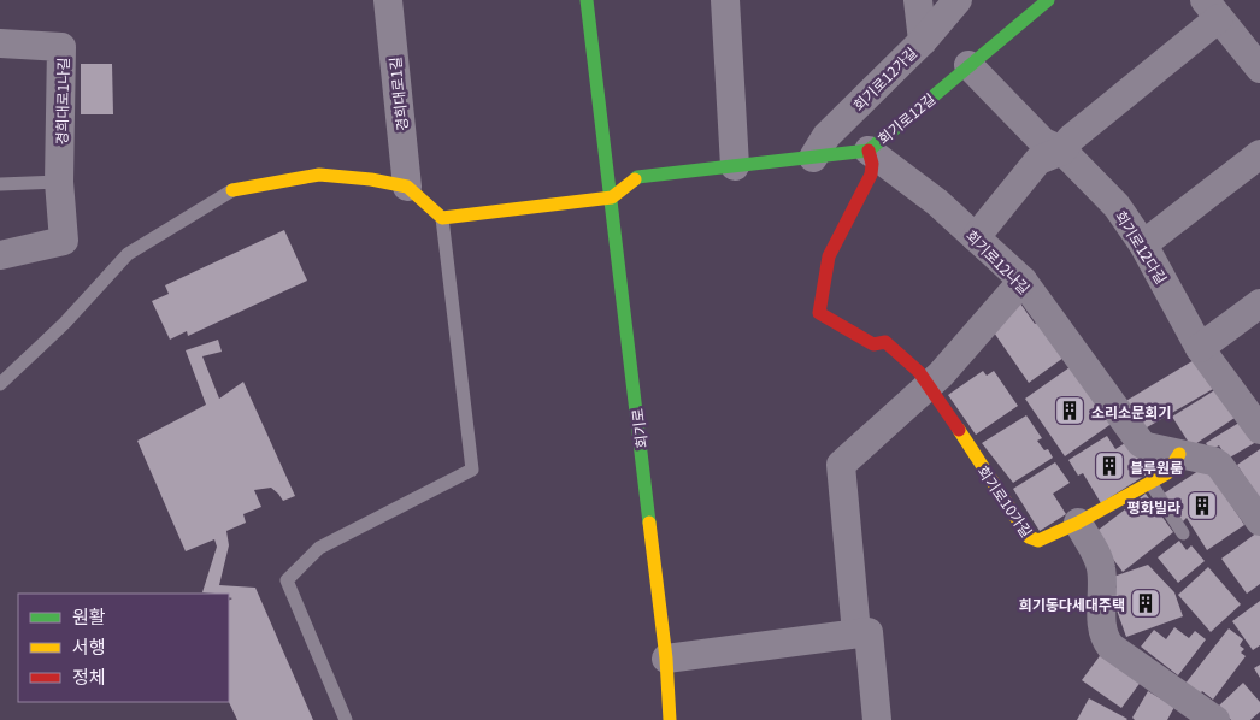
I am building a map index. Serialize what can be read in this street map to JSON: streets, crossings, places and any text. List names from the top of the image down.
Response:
{
  "streets": {
    "street": [
      "회기로12가길",
      "경희대로1길",
      "경희대로1나길",
      "회기로12길",
      "회기로12다길",
      "회기로12나길",
      "회기로",
      "회기로10가길"
    ]
  },
  "crossings": [
    ["회기로12가길", "회기로12길"],
    ["회기로12길", "회기로12다길"],
    ["회기로12길", "회기로12나길"],
    ["회기로12길", "회기로"],
    ["회기로12길", "회기로10가길"],
    ["회기로12나길", "회기로10가길"]
  ],
  "places": {
    "building": [
      "소리소문회기",
      "블루원룸",
      "평화빌라",
      "희기동다세대주택"
    ]
  },
  "legend": ["원활", "서행", "정체"]
}
